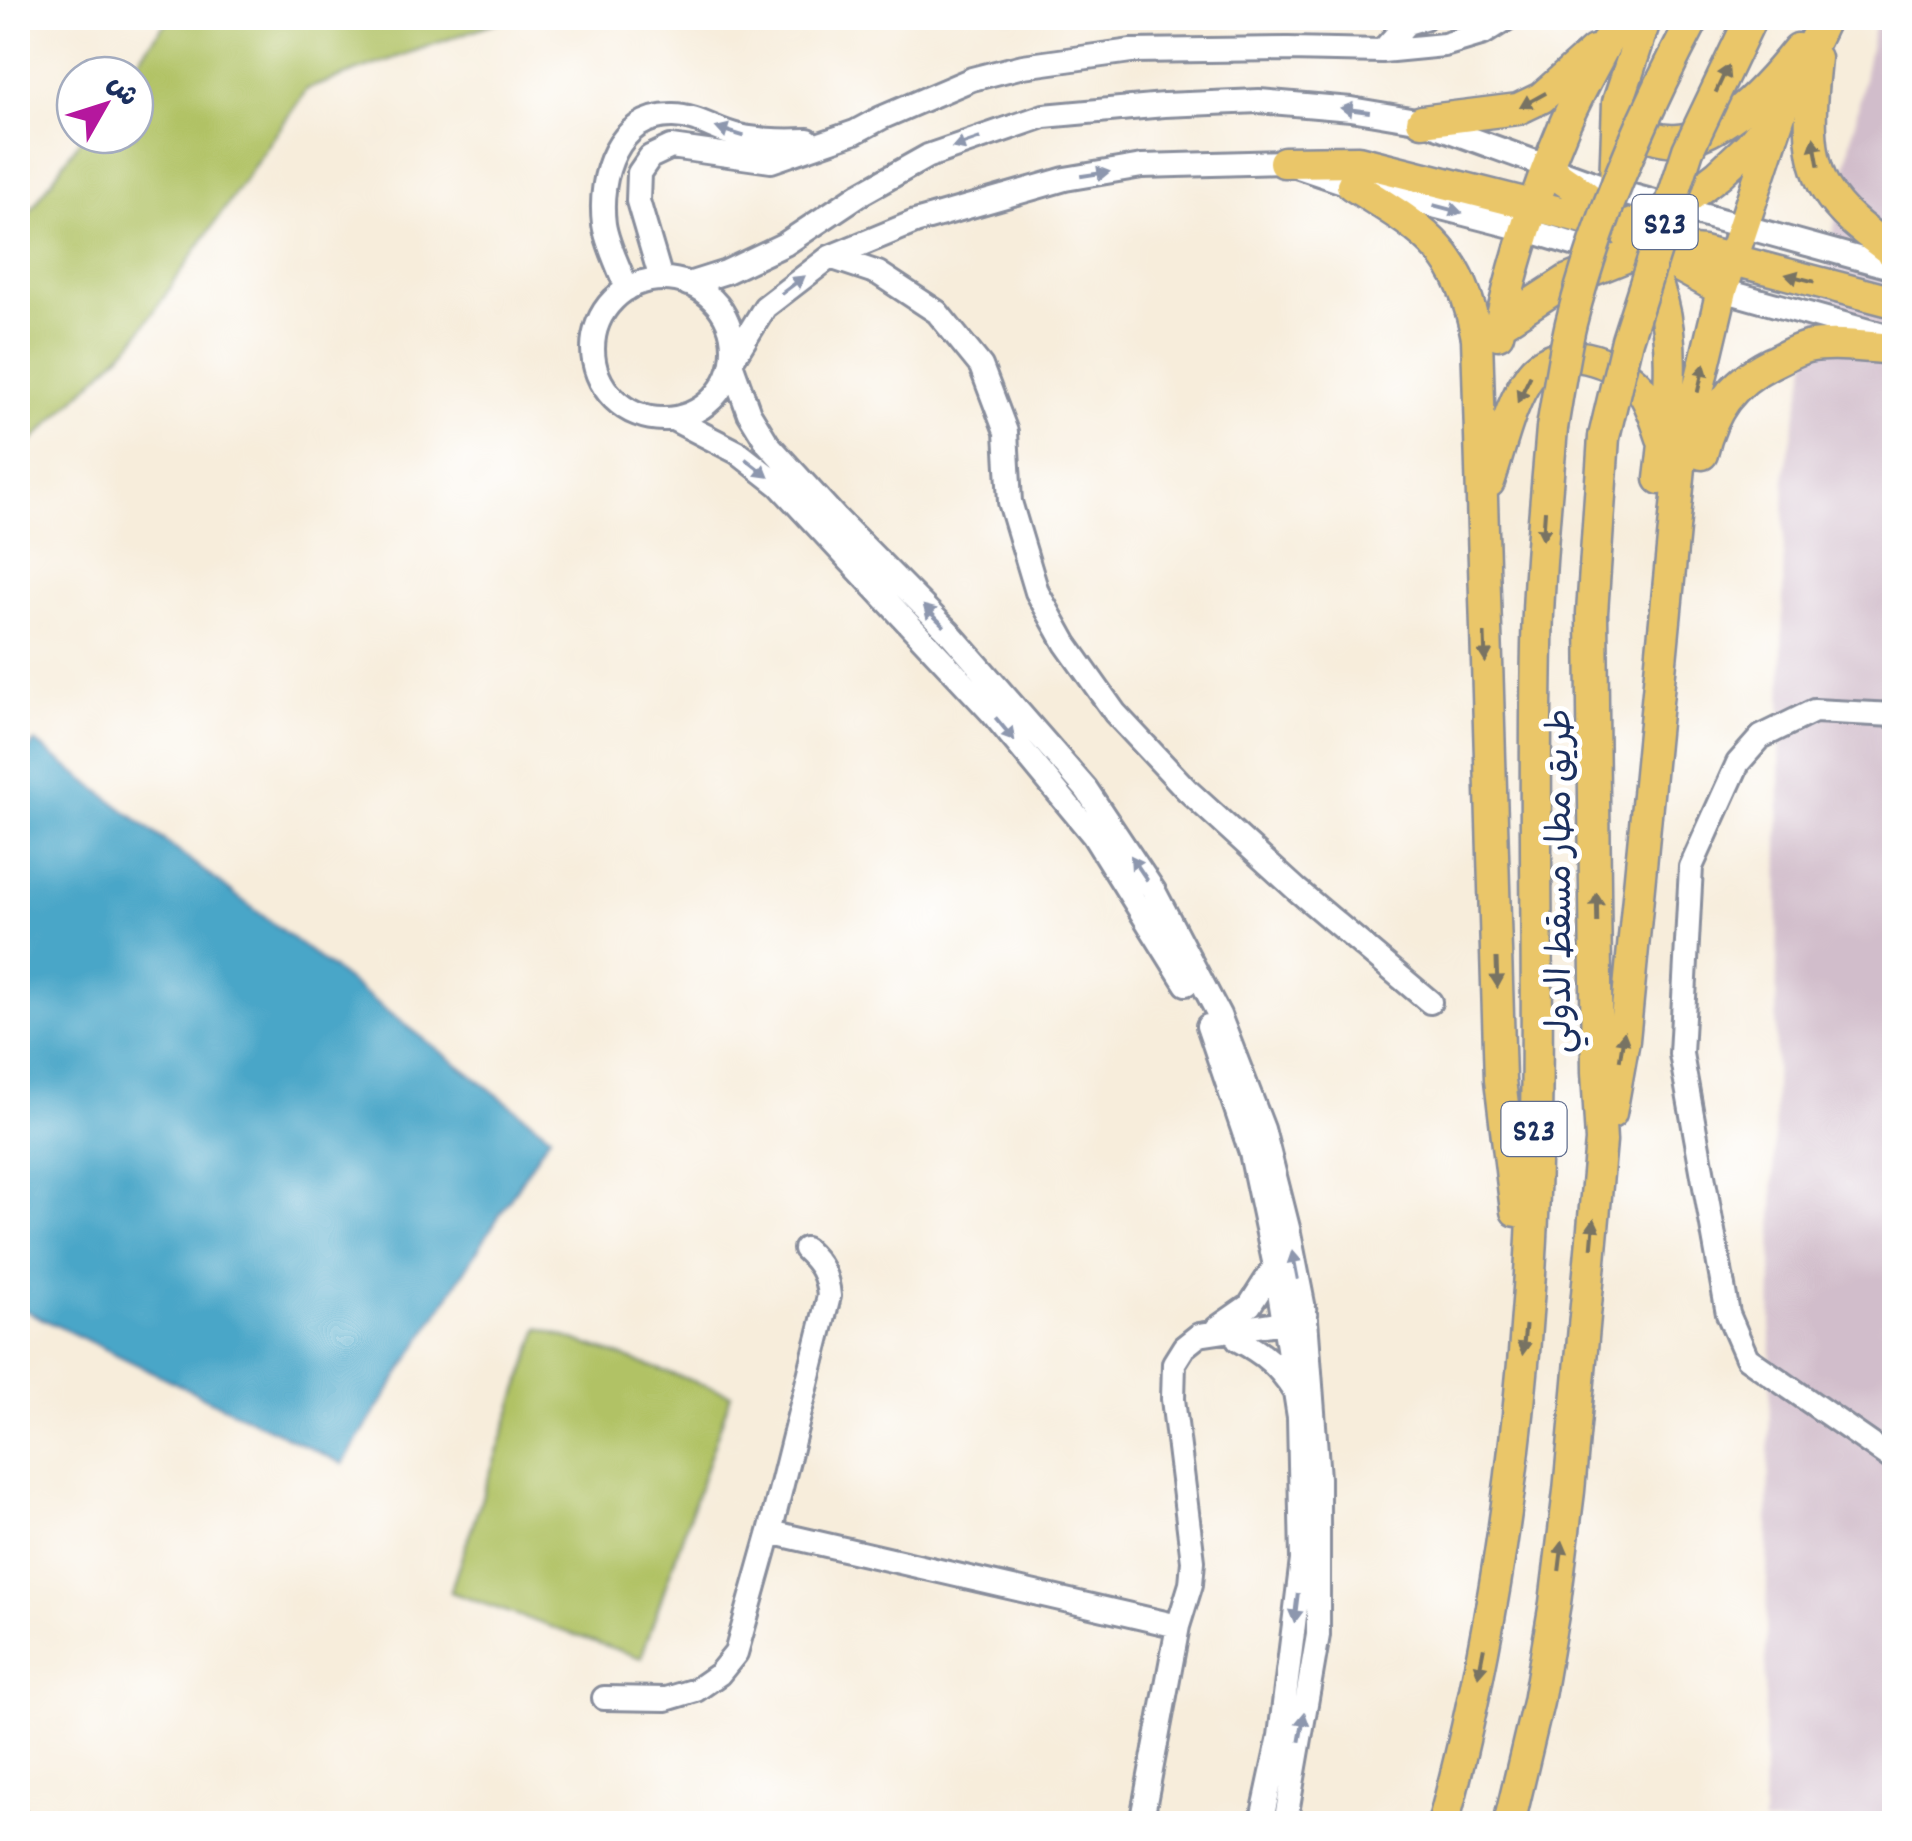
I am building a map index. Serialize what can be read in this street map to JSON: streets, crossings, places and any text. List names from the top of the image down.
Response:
{
  "streets": {
    "main road": ["S23", "طريق مطار مسقط الدولي"]
  },
  "north": "top right"
}
